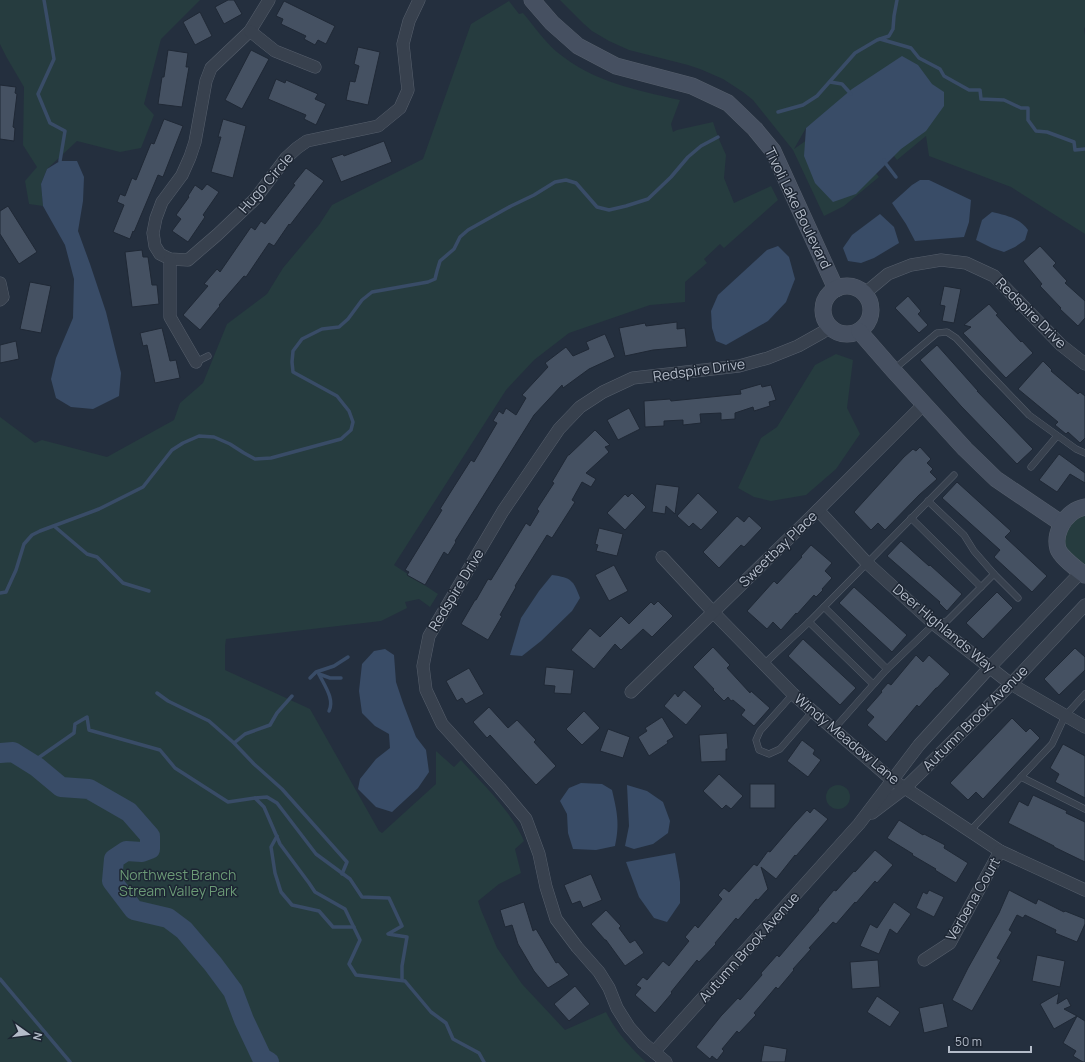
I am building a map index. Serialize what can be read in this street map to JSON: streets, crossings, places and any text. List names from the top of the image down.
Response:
{
  "streets": {
    "street": [
      "Hugo Circle",
      "Tivoli Lake Boulevard",
      "Redspire Drive",
      "Sweetbay Place",
      "Deer Highlands Way",
      "Autumn Brook Avenue",
      "Windy Meadow Lane",
      "Verbena Court"
    ]
  },
  "crossings": [
    ["Tivoli Lake Boulevard", "Redspire Drive"],
    ["Redspire Drive", "Autumn Brook Avenue"],
    ["Sweetbay Place", "Deer Highlands Way"],
    ["Sweetbay Place", "Windy Meadow Lane"],
    ["Deer Highlands Way", "Autumn Brook Avenue"],
    ["Autumn Brook Avenue", "Windy Meadow Lane"],
    ["Windy Meadow Lane", "Verbena Court"]
  ],
  "parks": ["Northwest Branch Stream Valley Park"],
  "scale_bar": "50 m",
  "north": "right"
}
